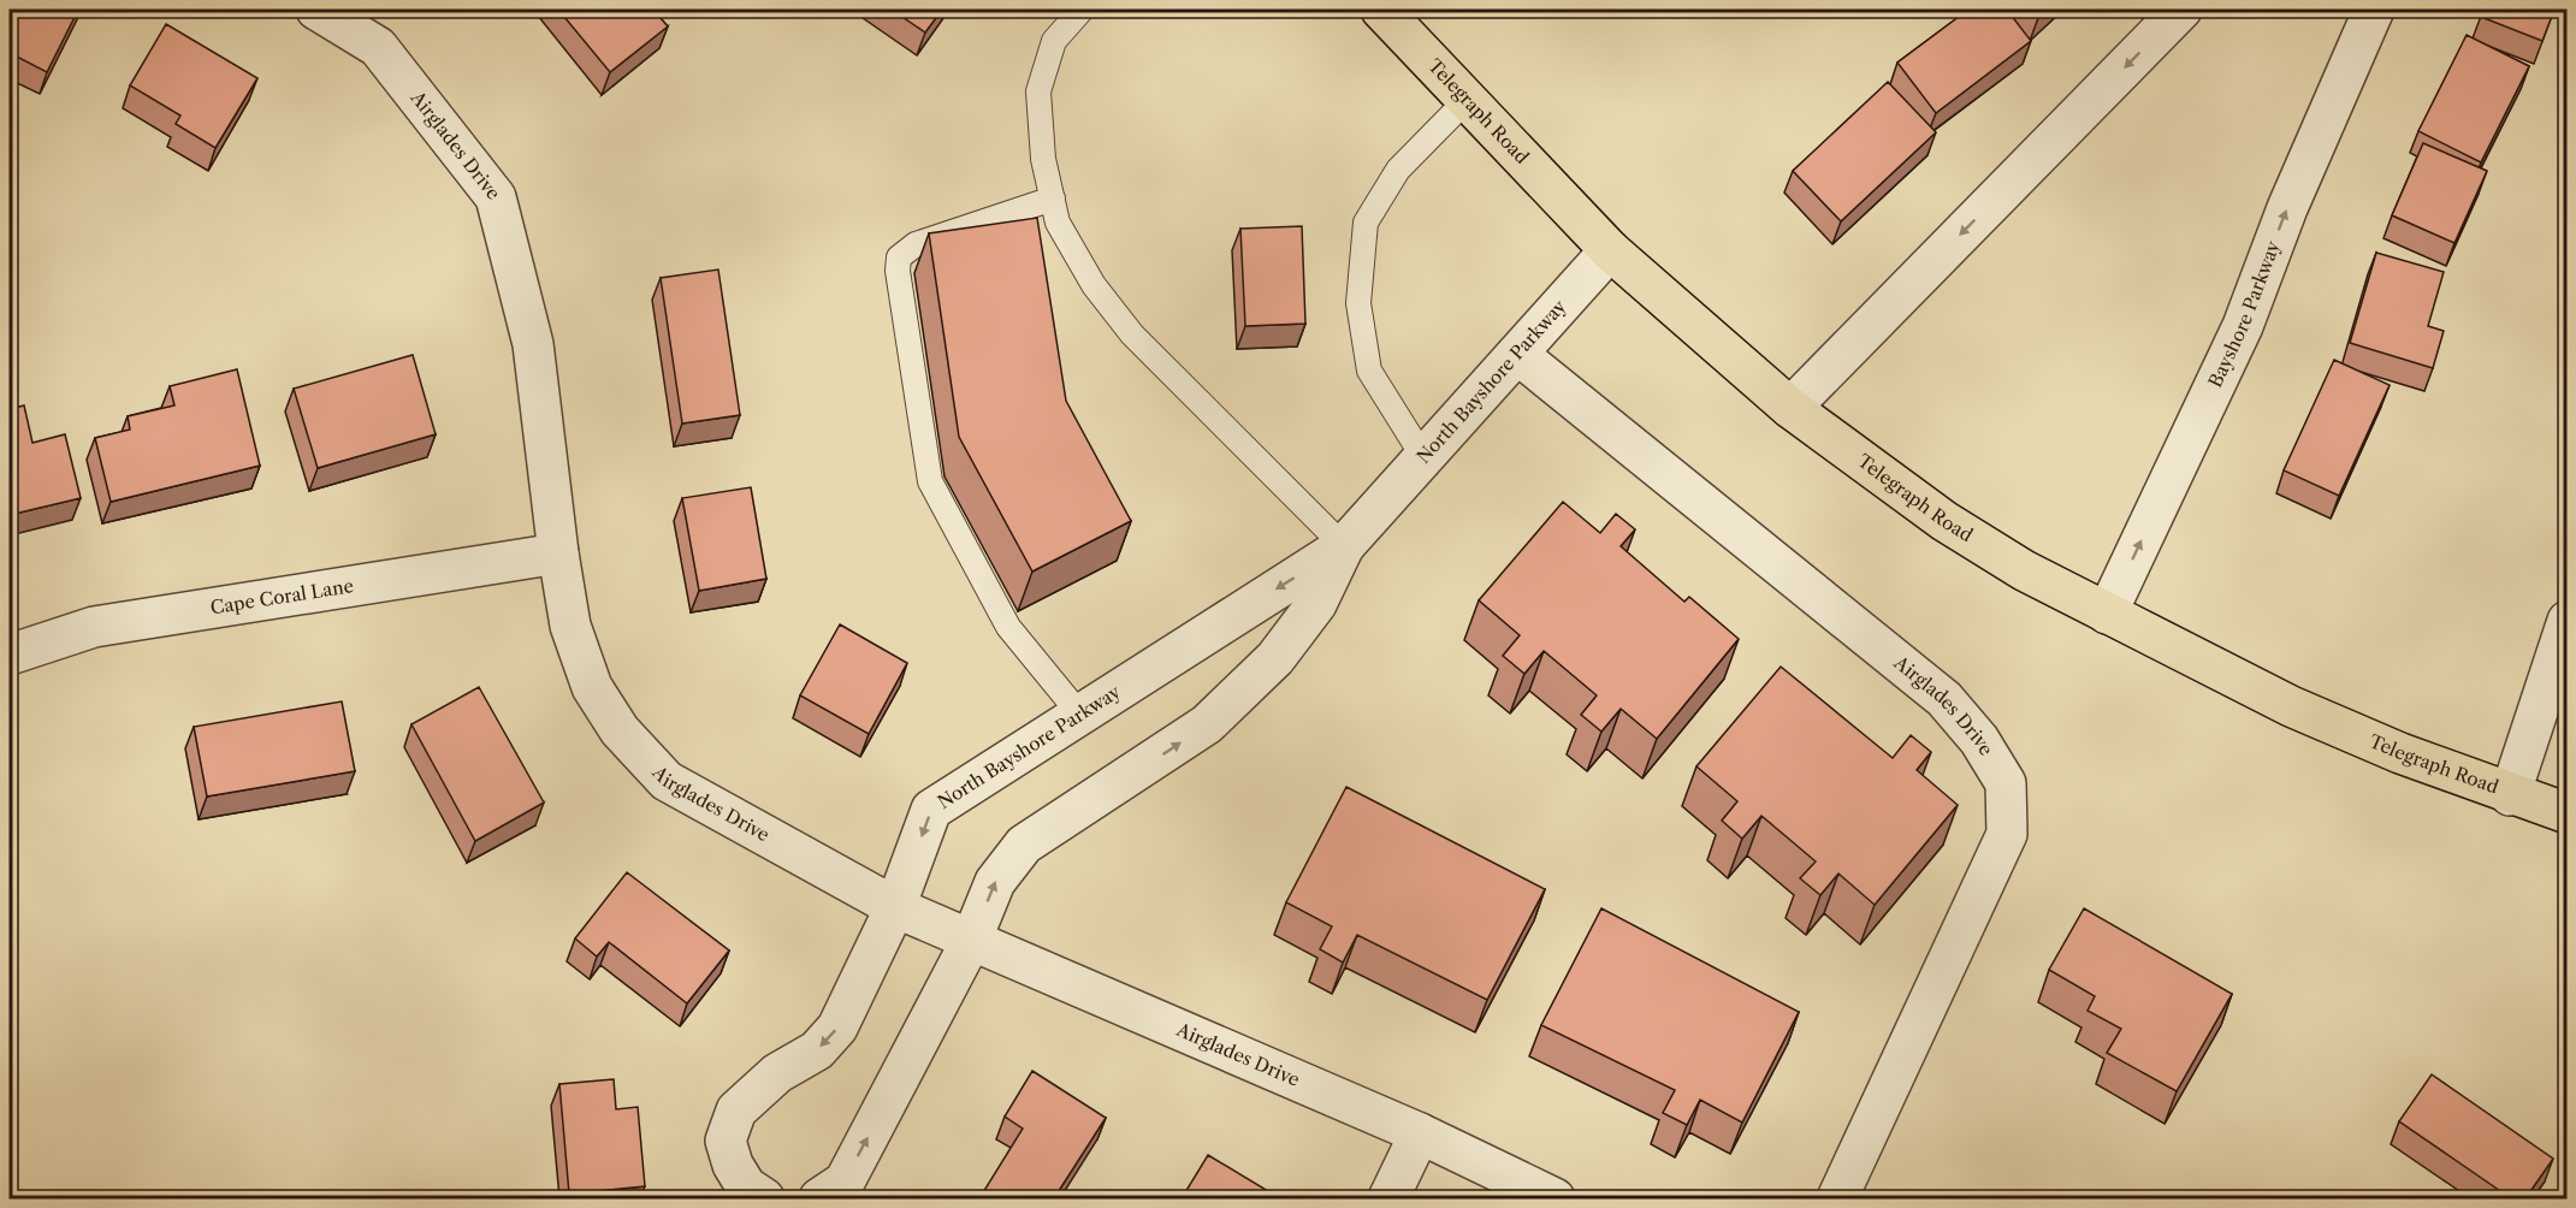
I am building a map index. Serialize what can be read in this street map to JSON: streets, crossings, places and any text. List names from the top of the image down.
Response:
{
  "streets": {
    "main road": ["Telegraph Road"],
    "street": [
      "Airglades Drive",
      "Bayshore Parkway",
      "North Bayshore Parkway",
      "Cape Coral Lane"
    ]
  },
  "crossings": [
    ["Telegraph Road", "Bayshore Parkway"],
    ["Telegraph Road", "North Bayshore Parkway"],
    ["Airglades Drive", "North Bayshore Parkway"],
    ["Airglades Drive", "Cape Coral Lane"]
  ]
}
